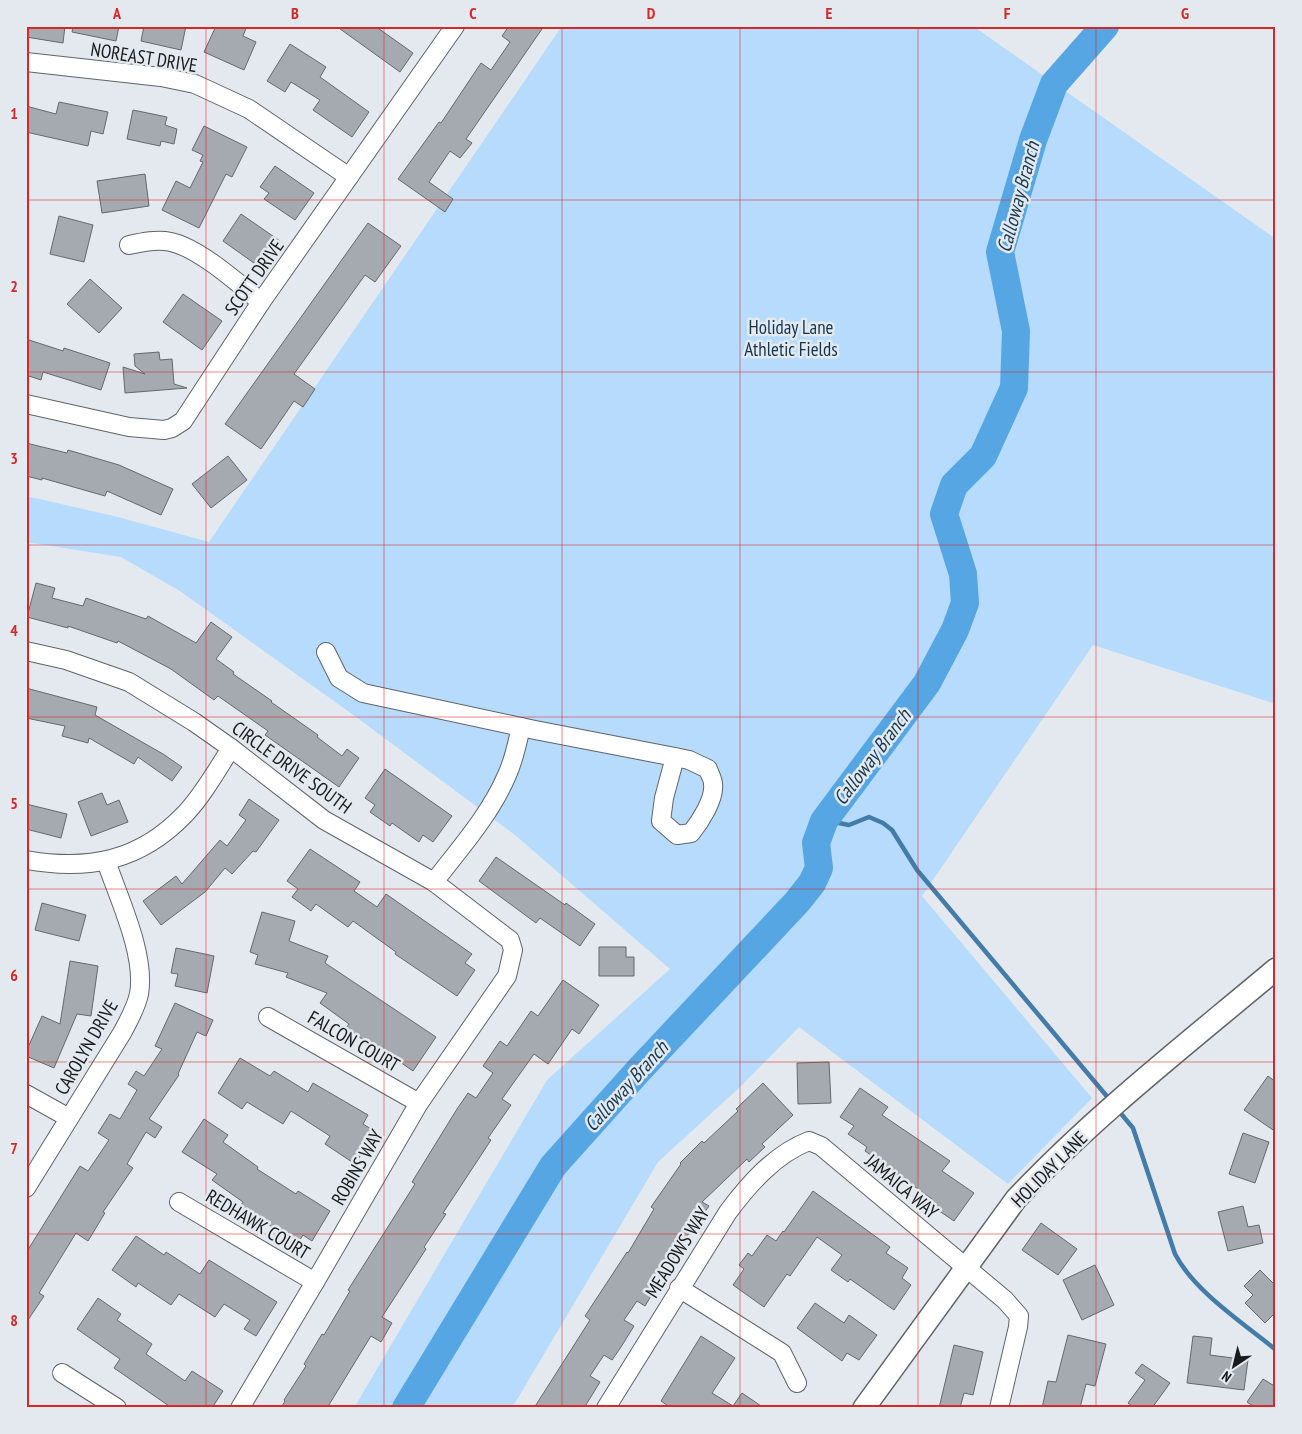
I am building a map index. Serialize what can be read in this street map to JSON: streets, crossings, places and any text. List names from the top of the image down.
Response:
{
  "streets": {
    "street": [
      "NOREAST DRIVE",
      "SCOTT DRIVE",
      "CIRCLE DRIVE SOUTH",
      "FALCON COURT",
      "CAROLYN DRIVE",
      "ROBINS WAY",
      "HOLIDAY LANE",
      "JAMAICA WAY",
      "REDHAWK COURT",
      "MEADOWS WAY"
    ]
  },
  "crossings": [
    ["NOREAST DRIVE", "SCOTT DRIVE"],
    ["CIRCLE DRIVE SOUTH", "ROBINS WAY"],
    ["FALCON COURT", "ROBINS WAY"],
    ["ROBINS WAY", "REDHAWK COURT"],
    ["HOLIDAY LANE", "JAMAICA WAY"],
    ["JAMAICA WAY", "MEADOWS WAY"]
  ],
  "water": ["Calloway Branch"],
  "parks": ["Holiday Lane Athletic Fields"],
  "north": "bottom left",
  "grid": {
    "columns": [
      "A",
      "B",
      "C",
      "D",
      "E",
      "F",
      "G"
    ],
    "rows": [
      "1",
      "2",
      "3",
      "4",
      "5",
      "6",
      "7",
      "8"
    ]
  }
}
